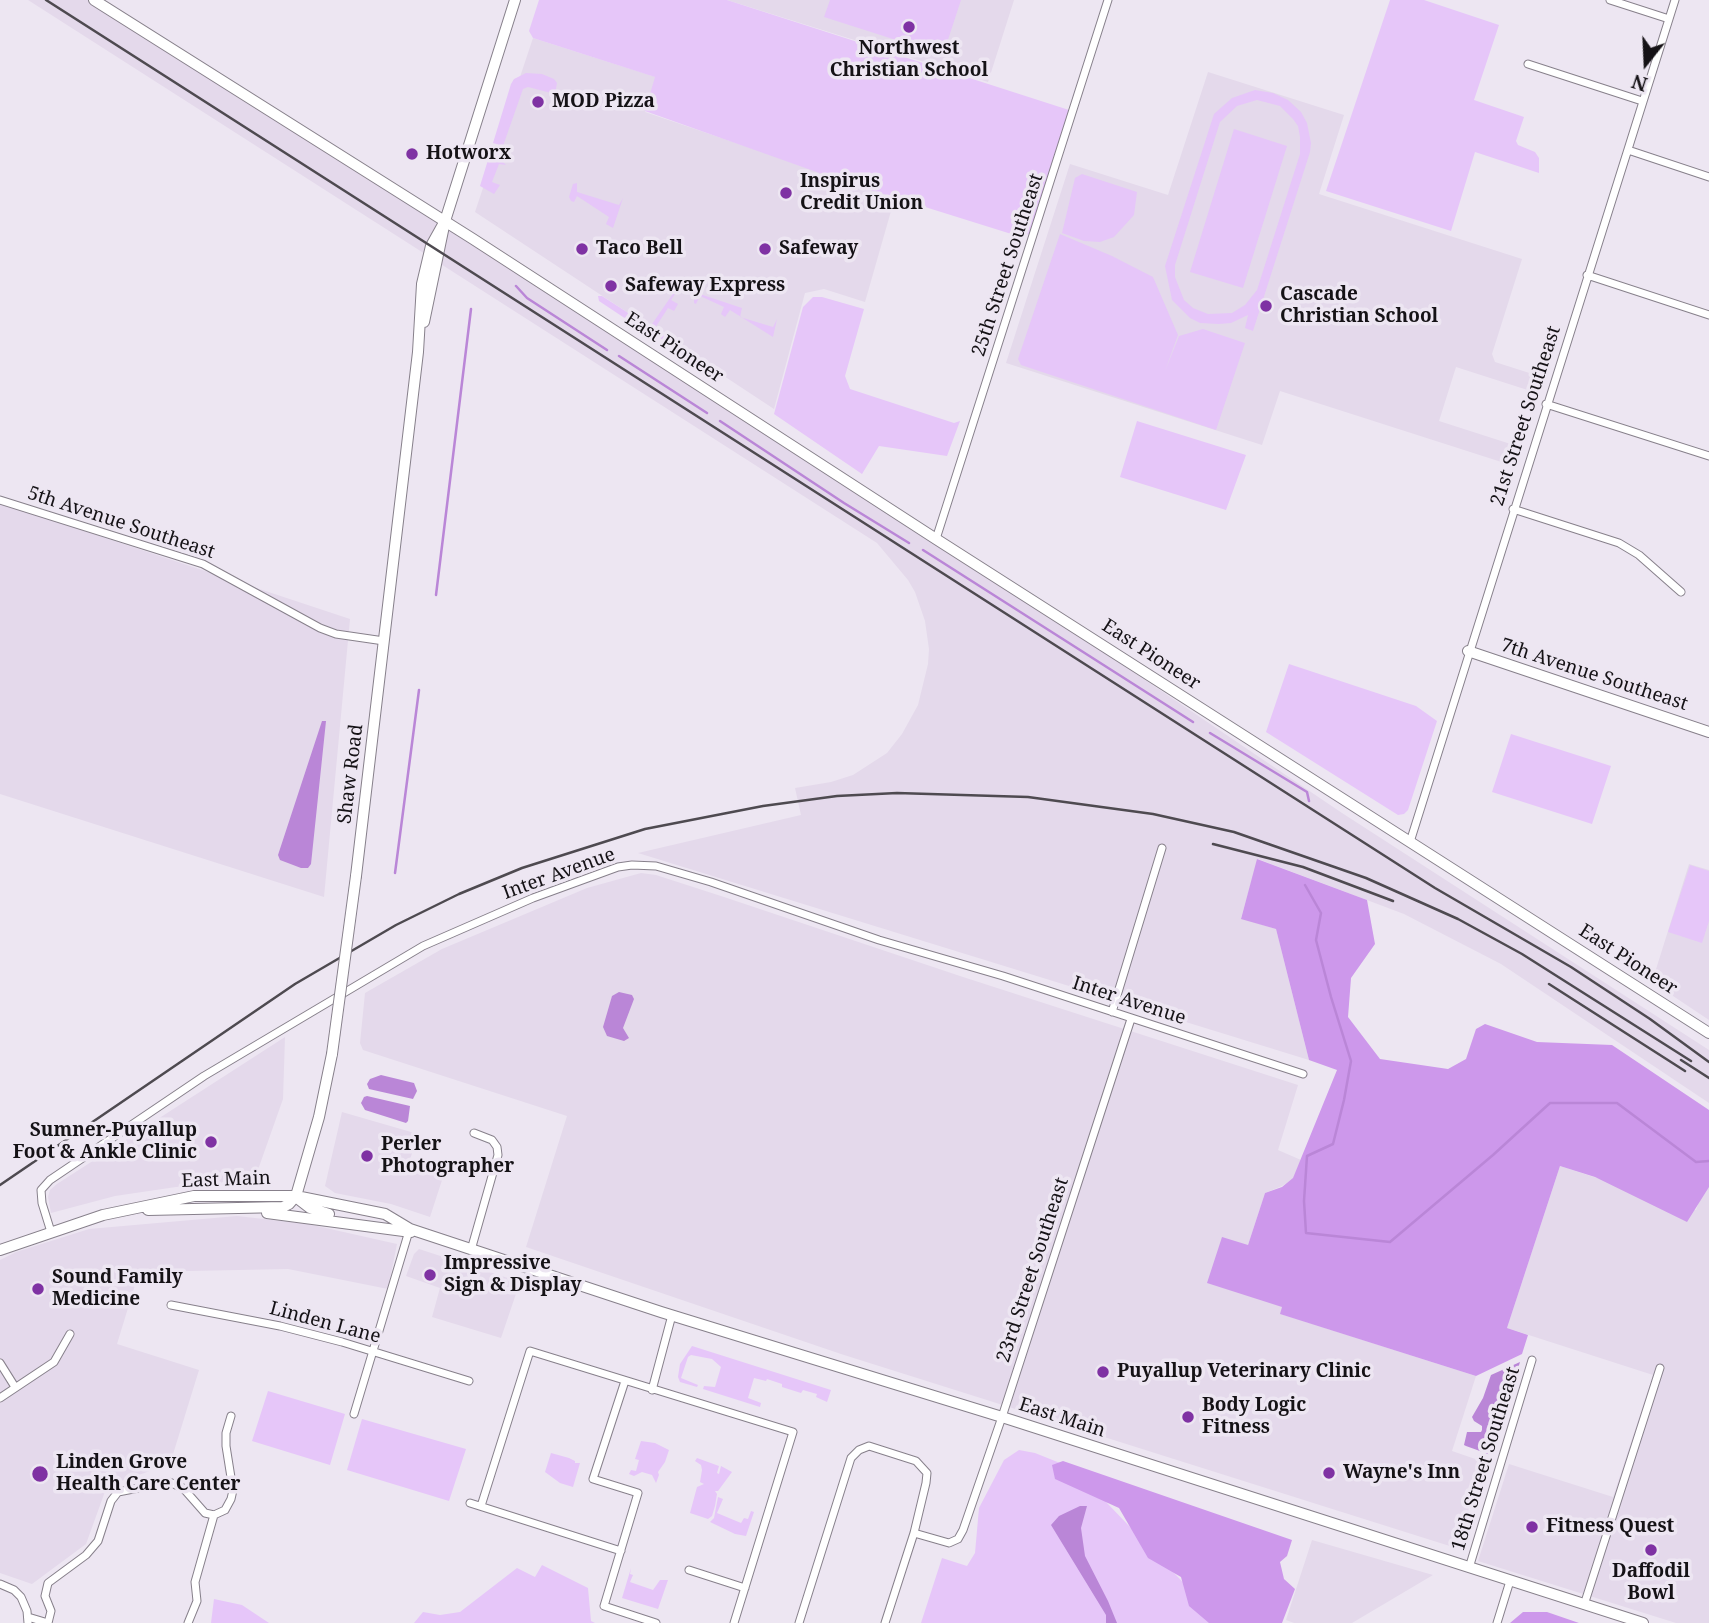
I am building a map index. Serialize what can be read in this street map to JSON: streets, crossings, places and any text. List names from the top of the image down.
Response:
{
  "streets": {
    "main road": [
      "East Pioneer",
      "7th Avenue Southeast",
      "Shaw Road",
      "East Main"
    ],
    "street": [
      "25th Street Southeast",
      "21st Street Southeast",
      "5th Avenue Southeast",
      "Inter Avenue",
      "23rd Street Southeast",
      "Linden Lane",
      "18th Street Southeast"
    ]
  },
  "crossings": [
    ["25th Street Southeast", "East Pioneer"],
    ["East Pioneer", "21st Street Southeast"],
    ["East Pioneer", "Shaw Road"],
    ["21st Street Southeast", "7th Avenue Southeast"],
    ["5th Avenue Southeast", "Shaw Road"],
    ["Shaw Road", "East Main"],
    ["Inter Avenue", "East Main"],
    ["Inter Avenue", "23rd Street Southeast"],
    ["East Main", "23rd Street Southeast"],
    ["East Main", "18th Street Southeast"]
  ],
  "places": [
    "Northwest Christian School",
    "MOD Pizza",
    "Hotworx",
    "Inspirus Credit Union",
    "Taco Bell",
    "Safeway",
    "Safeway Express",
    "Cascade Christian School",
    "Sumner-Puyallup Foot & Ankle Clinic",
    "Perler Photographer",
    "Impressive Sign & Display",
    "Sound Family Medicine",
    "Puyallup Veterinary Clinic",
    "Body Logic Fitness",
    "Wayne's Inn",
    "Linden Grove Health Care Center",
    "Fitness Quest",
    "Daffodil Bowl"
  ],
  "north": "bottom"
}
